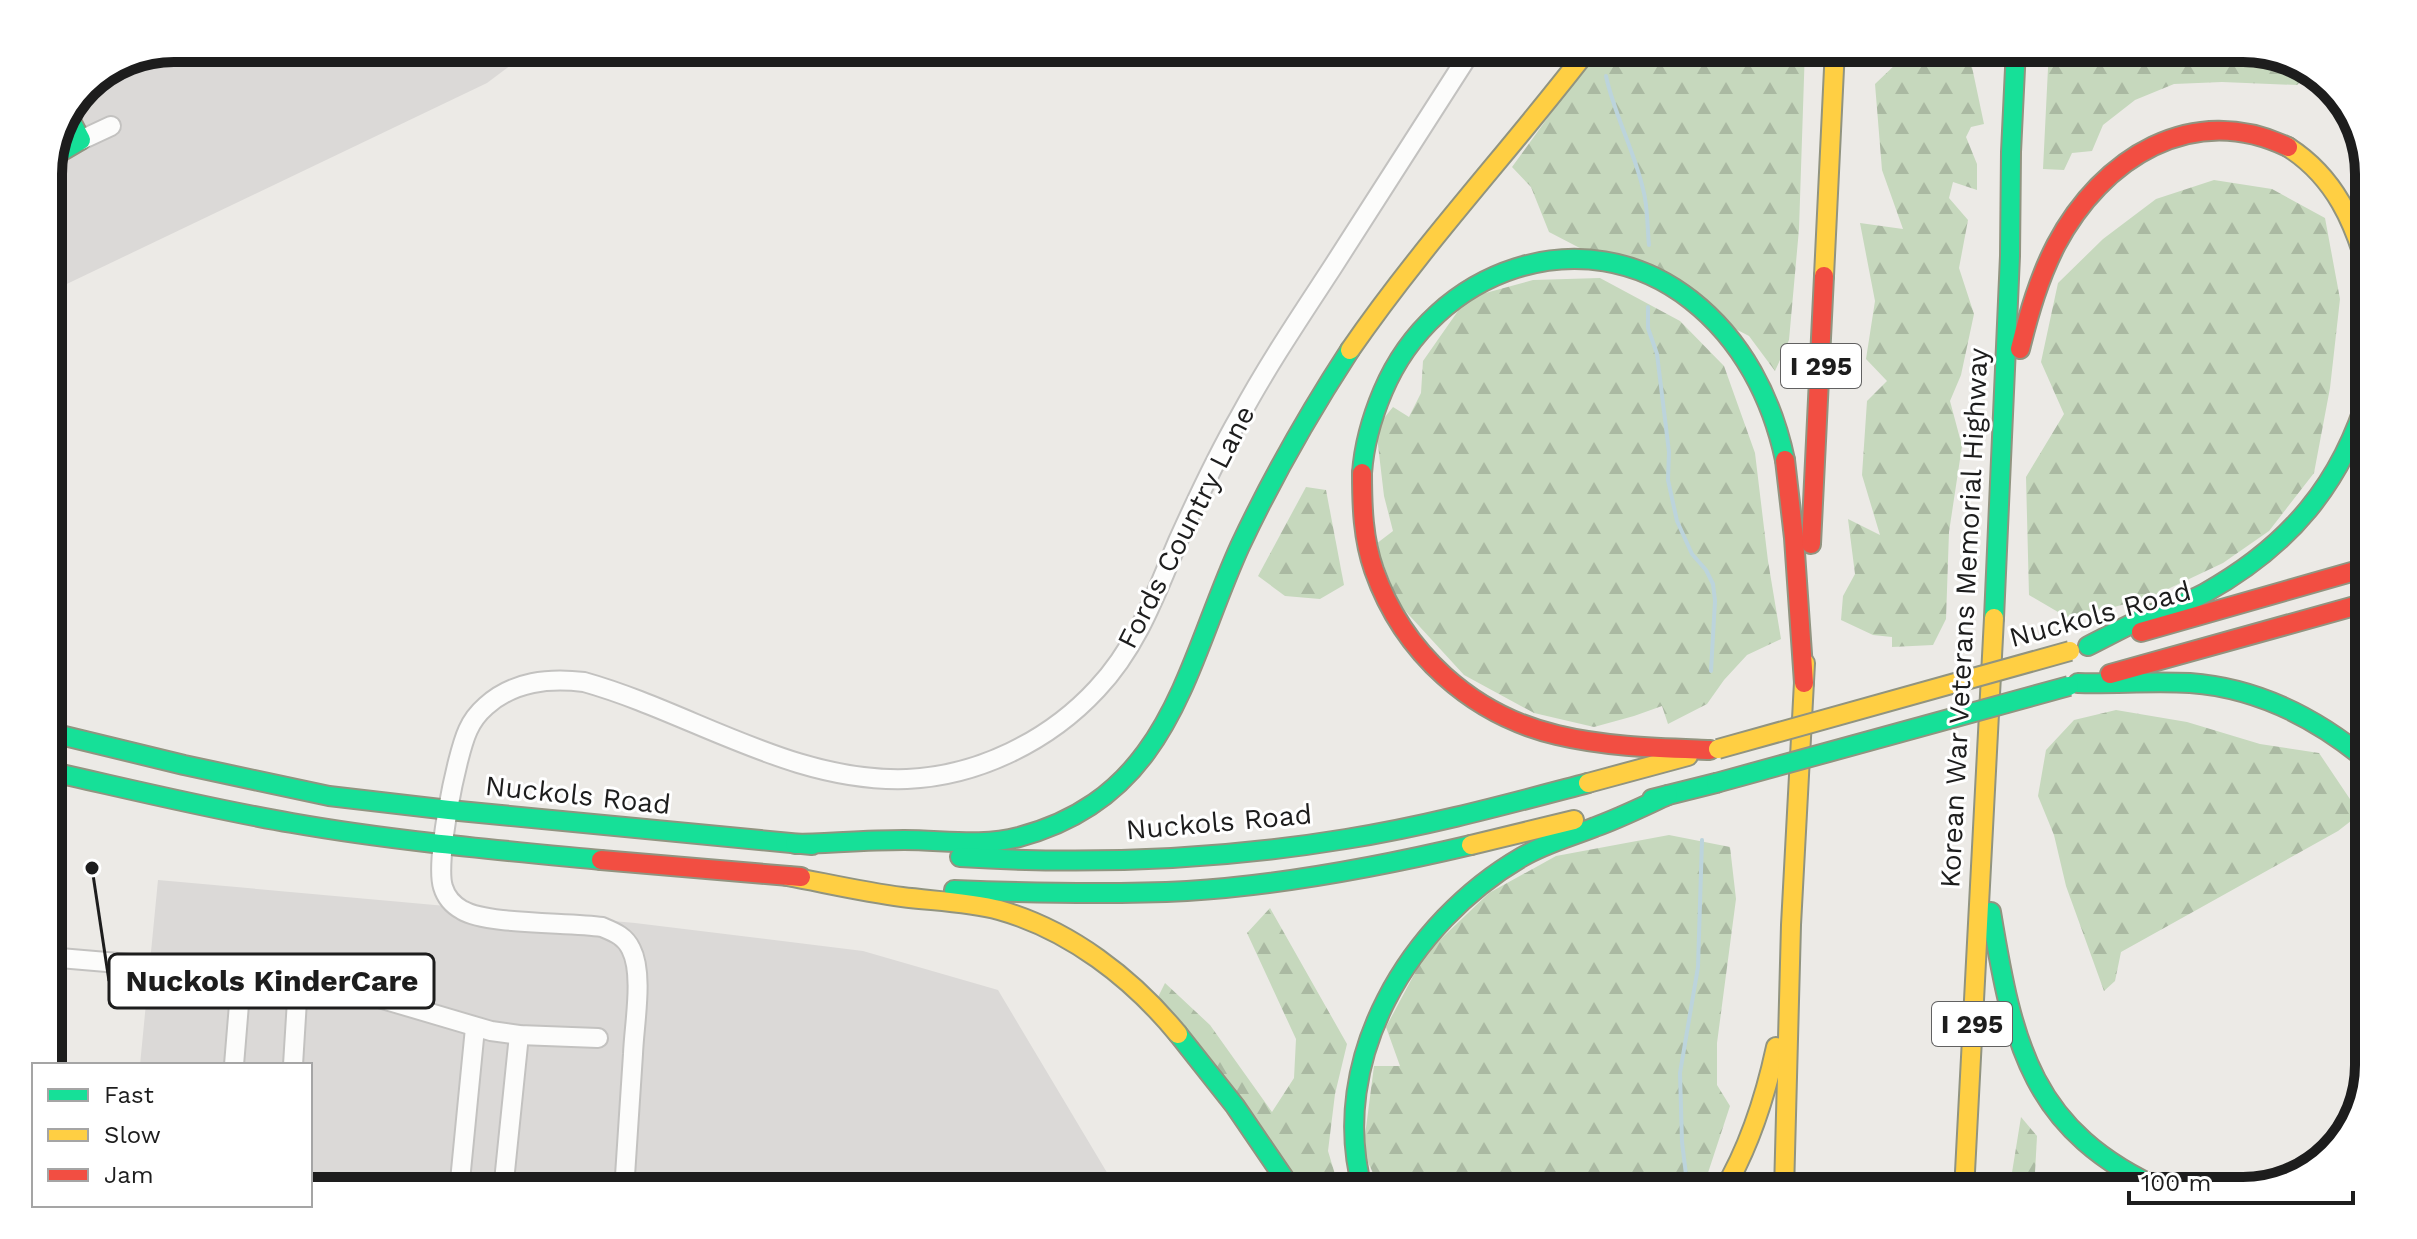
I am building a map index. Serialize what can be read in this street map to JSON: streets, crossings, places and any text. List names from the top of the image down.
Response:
{
  "streets": {
    "main road": ["I 295", "Nuckols Road", "Korean War Veterans Memorial Highway"],
    "street": ["Fords Country Lane"]
  },
  "crossings": [
    ["Fords Country Lane", "Nuckols Road"]
  ],
  "places": ["Nuckols KinderCare"],
  "legend": ["Fast", "Slow", "Jam"],
  "scale_bar": "100 m"
}
